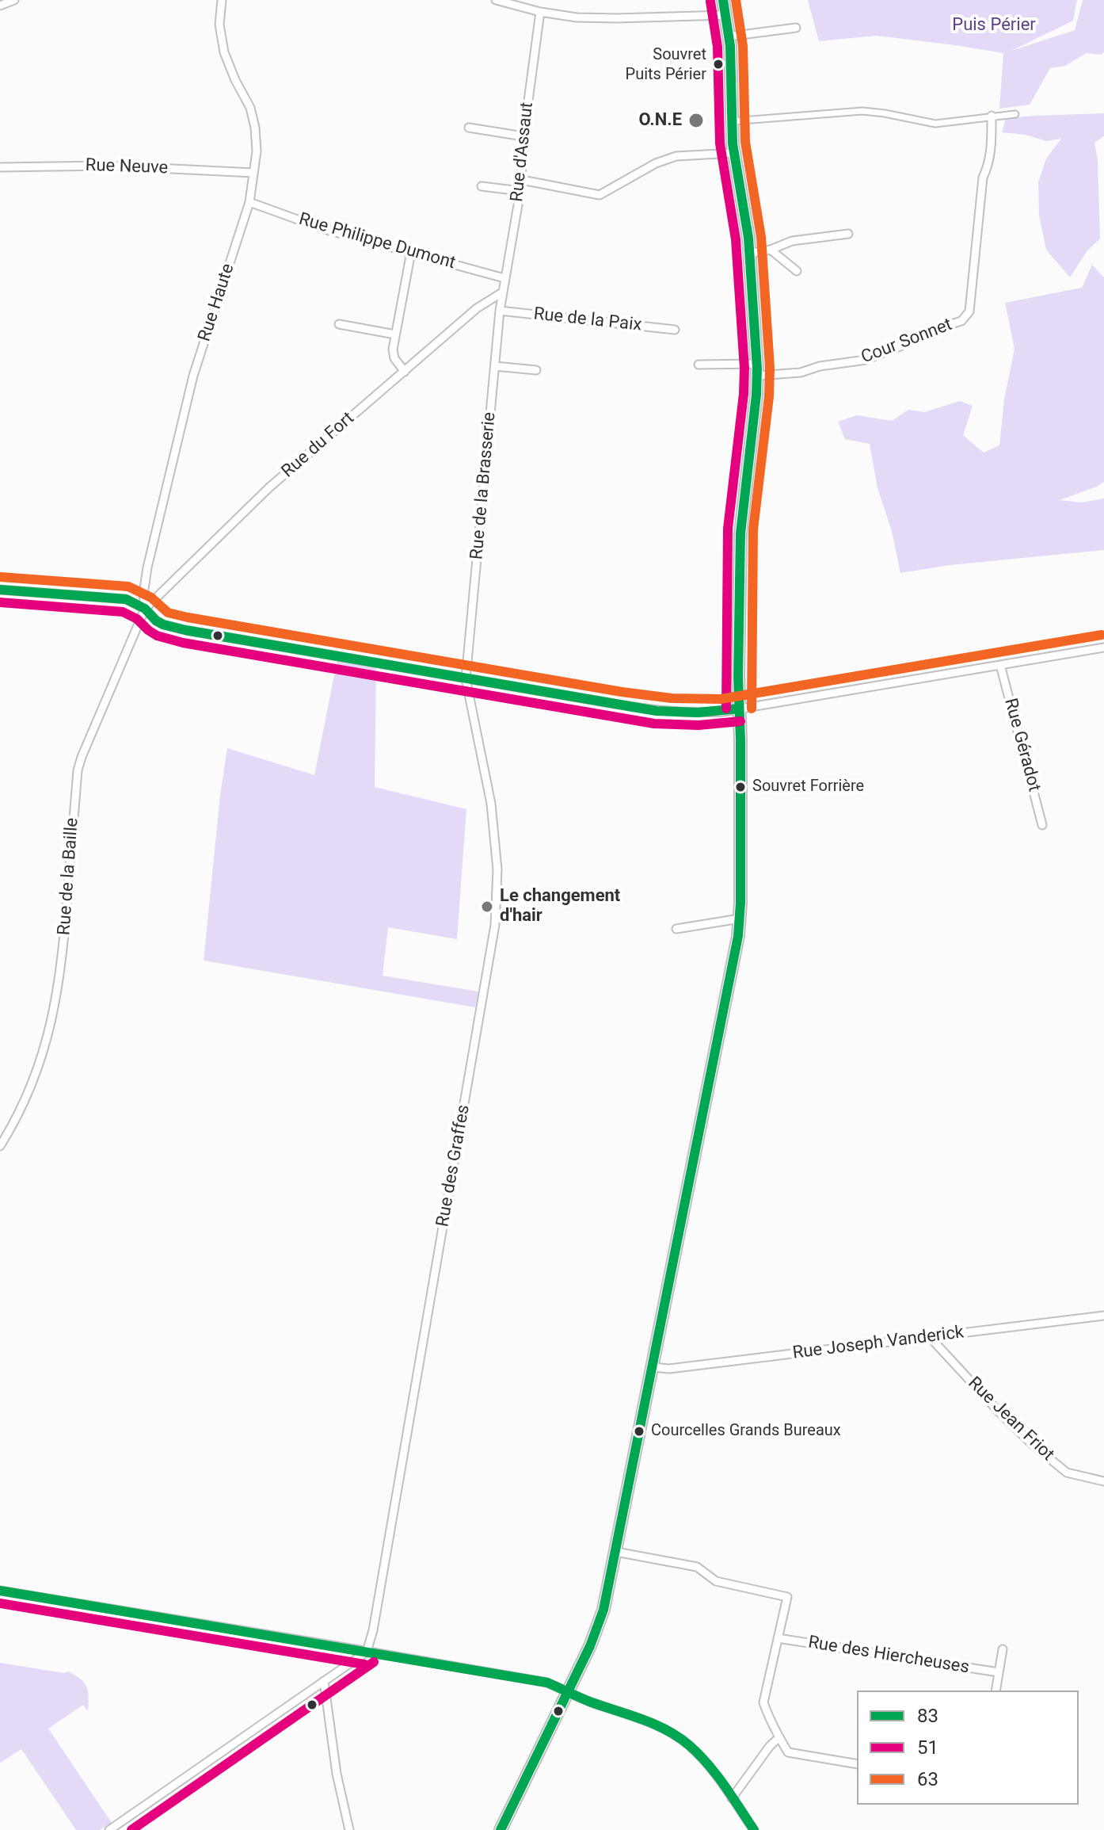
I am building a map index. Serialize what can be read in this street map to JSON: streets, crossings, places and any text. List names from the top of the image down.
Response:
{
  "streets": {
    "street": [
      "Rue d'Assaut",
      "Rue Neuve",
      "Rue Philippe Dumont",
      "Rue Haute",
      "Rue de la Paix",
      "Cour Sonnet",
      "Rue du Fort",
      "Rue de la Brasserie",
      "Rue Géradot",
      "Rue de la Baille",
      "Rue des Graffes",
      "Rue Joseph Vanderick",
      "Rue Jean Friot",
      "Rue des Hiercheuses"
    ]
  },
  "crossings": [
    ["Rue d'Assaut", "Rue Philippe Dumont"],
    ["Rue d'Assaut", "Rue du Fort"],
    ["Rue d'Assaut", "Rue de la Brasserie"],
    ["Rue Neuve", "Rue Haute"],
    ["Rue Philippe Dumont", "Rue Haute"],
    ["Rue Haute", "Rue du Fort"],
    ["Rue Haute", "Rue de la Baille"],
    ["Rue de la Paix", "Rue de la Brasserie"],
    ["Rue du Fort", "Rue de la Brasserie"],
    ["Rue du Fort", "Rue de la Baille"],
    ["Rue de la Brasserie", "Rue des Graffes"],
    ["Rue Joseph Vanderick", "Rue Jean Friot"]
  ],
  "parks": ["Puis Périer"],
  "places": [
    "Souvret Puits Périer",
    "O.N.E",
    "Souvret Forrière",
    "Le changement d'hair",
    "Courcelles Grands Bureaux"
  ],
  "lines": ["transit line 83", "transit line 63", "transit line 51"],
  "legend": ["83", "51", "63"]
}
